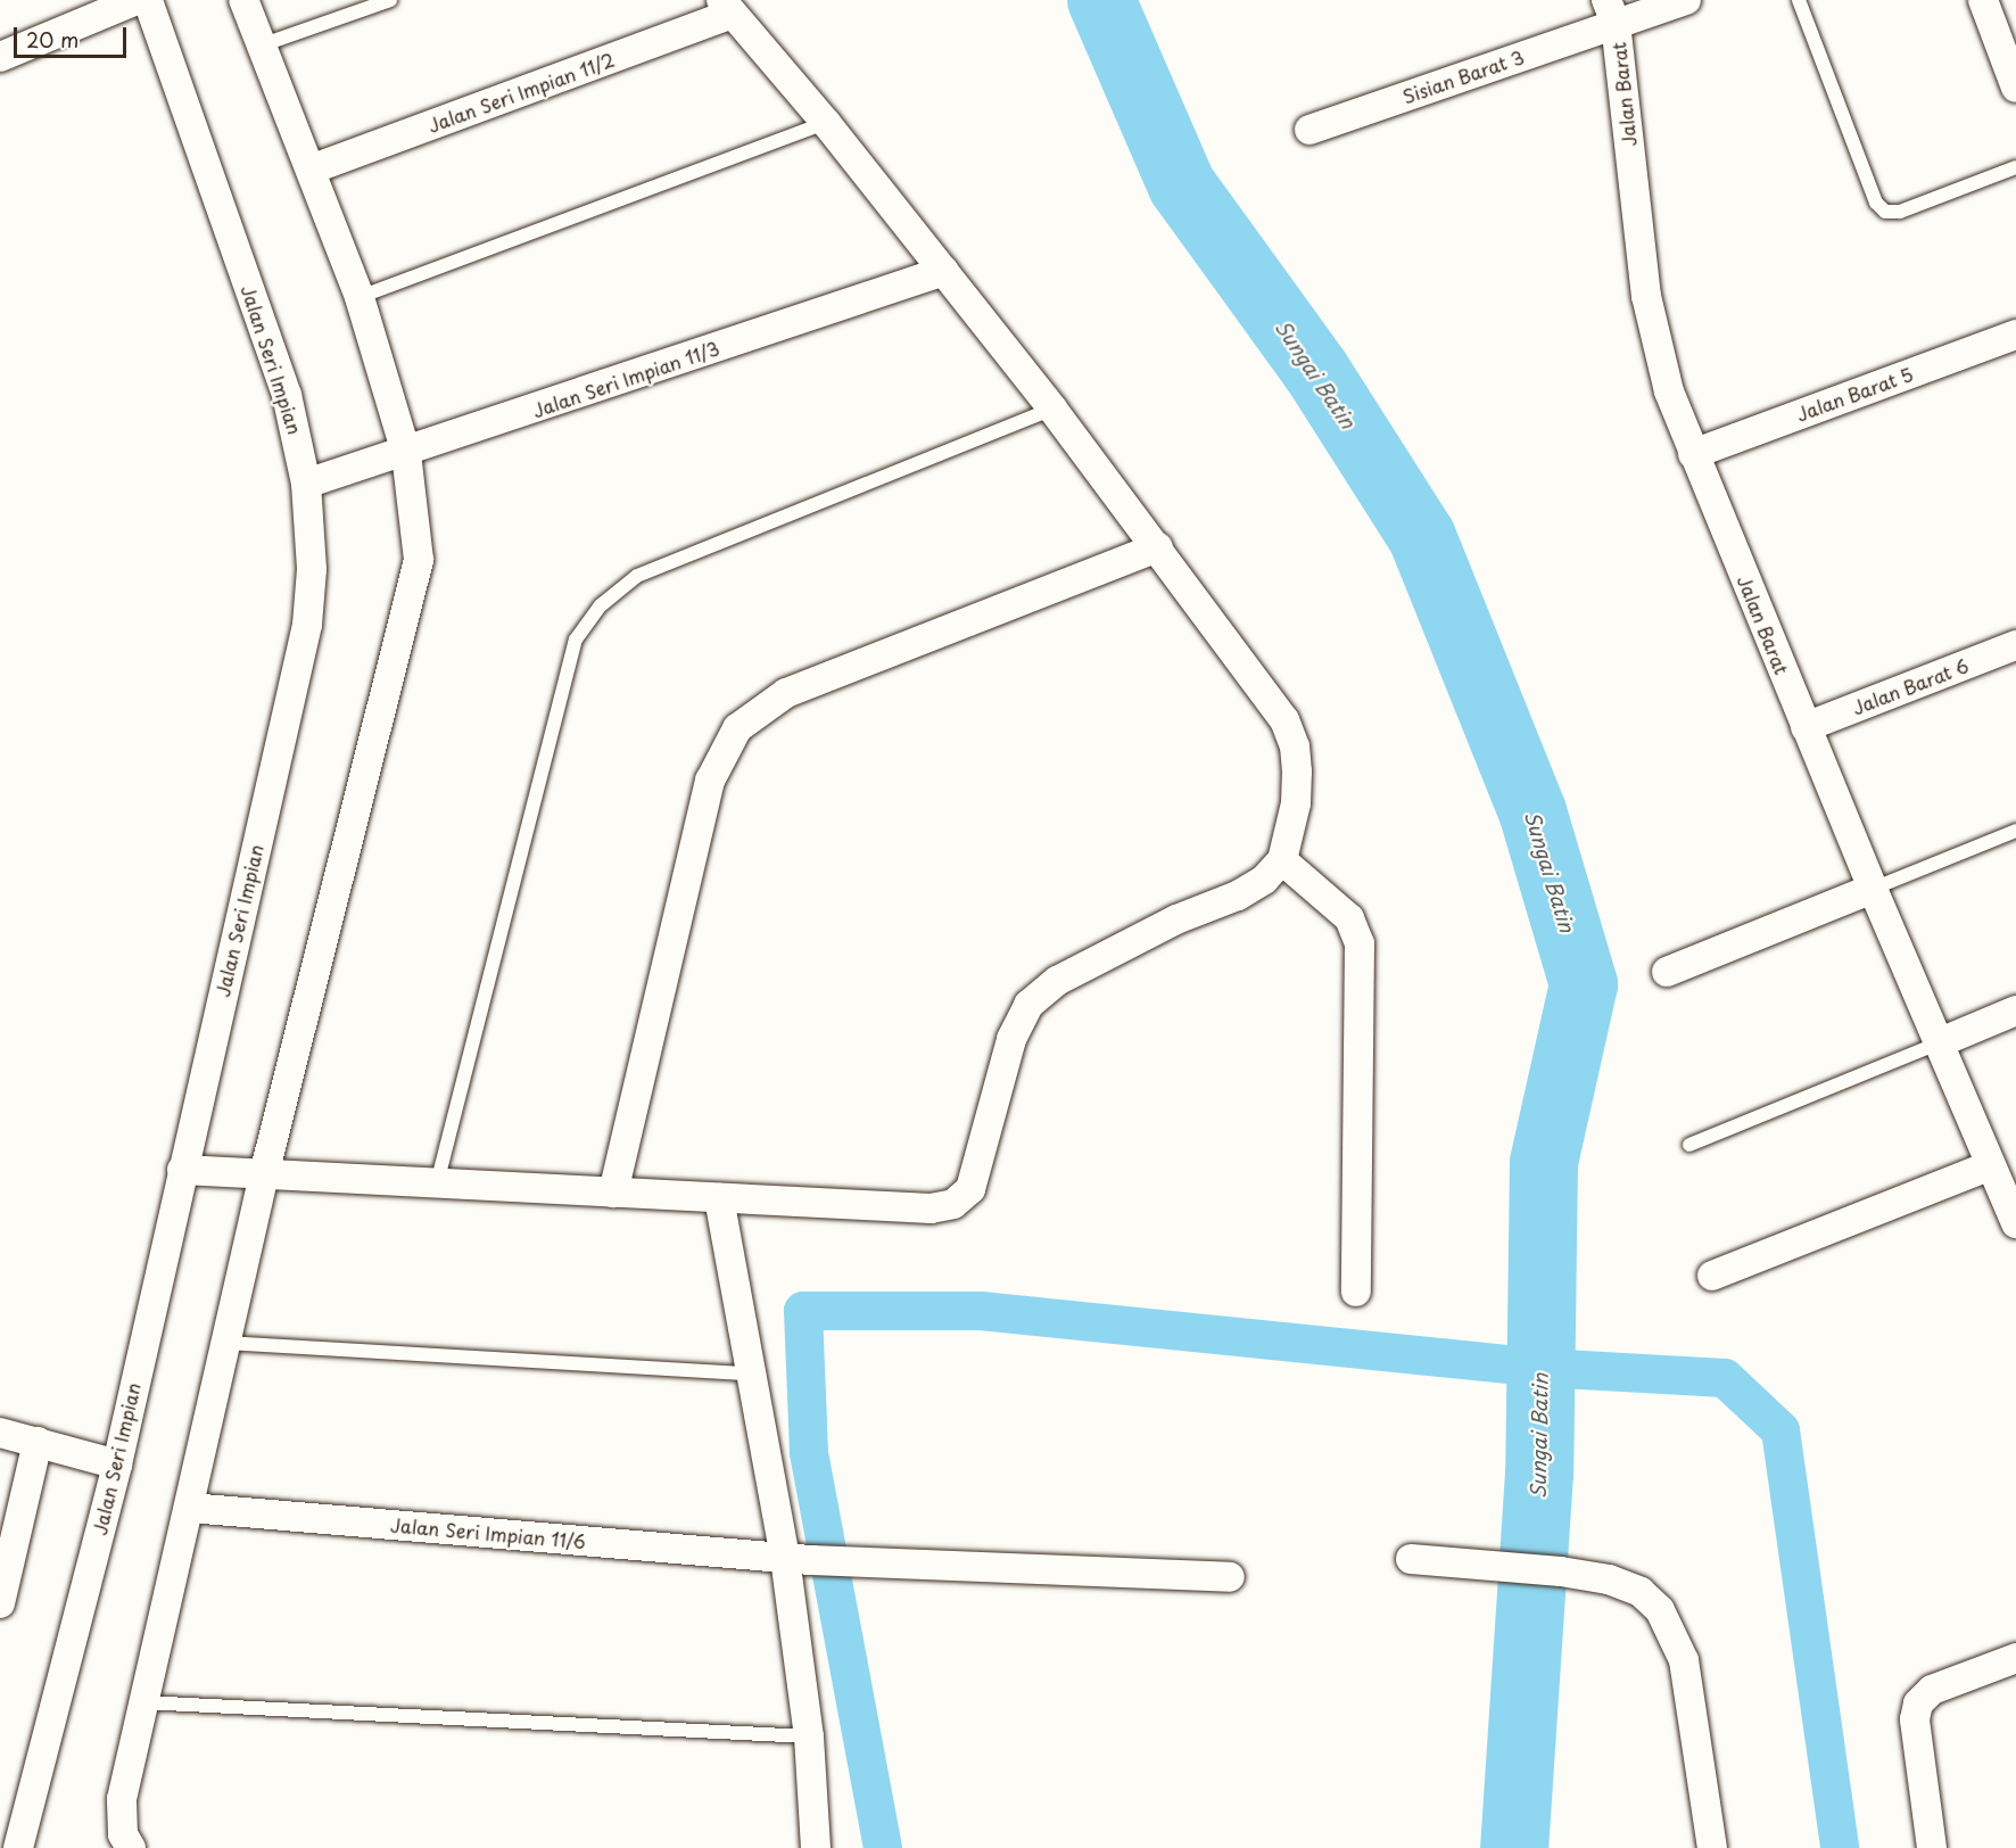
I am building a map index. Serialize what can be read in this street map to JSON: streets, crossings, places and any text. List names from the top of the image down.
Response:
{
  "streets": {
    "street": [
      "Sisian Barat 3",
      "Jalan Seri Impian 11/2",
      "Jalan Barat",
      "Jalan Seri Impian",
      "Jalan Seri Impian 11/3",
      "Jalan Barat 5",
      "Jalan Barat 6",
      "Jalan Seri Impian 11/6"
    ]
  },
  "crossings": [
    ["Sisian Barat 3", "Jalan Barat"],
    ["Jalan Barat", "Jalan Barat 5"],
    ["Jalan Barat", "Jalan Barat 6"],
    ["Jalan Seri Impian", "Jalan Seri Impian 11/3"]
  ],
  "water": ["Sungai Batin"],
  "scale_bar": "20 m"
}
